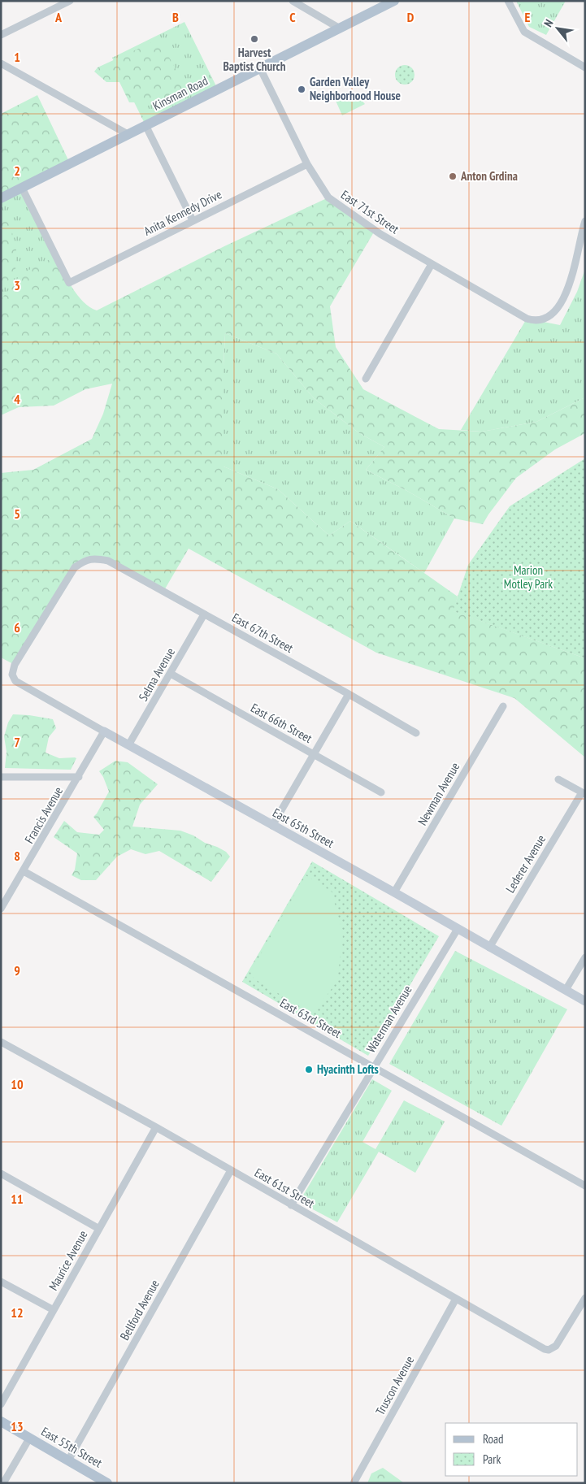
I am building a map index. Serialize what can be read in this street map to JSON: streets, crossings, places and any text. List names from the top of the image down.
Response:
{
  "streets": {
    "main road": ["Kinsman Road", "East 55th Street"],
    "street": [
      "East 71st Street",
      "Anita Kennedy Drive",
      "East 67th Street",
      "Selma Avenue",
      "East 66th Street",
      "Newman Avenue",
      "Francis Avenue",
      "East 65th Street",
      "Lederer Avenue",
      "East 63rd Street",
      "Waterman Avenue",
      "East 61st Street",
      "Maurice Avenue",
      "Bellford Avenue",
      "Truscon Avenue"
    ]
  },
  "crossings": [
    ["Kinsman Road", "East 71st Street"],
    ["Kinsman Road", "Anita Kennedy Drive"],
    ["East 71st Street", "Anita Kennedy Drive"],
    ["East 67th Street", "Selma Avenue"],
    ["East 67th Street", "East 65th Street"],
    ["Selma Avenue", "East 66th Street"],
    ["Selma Avenue", "East 65th Street"],
    ["Newman Avenue", "East 65th Street"],
    ["Francis Avenue", "East 65th Street"],
    ["Francis Avenue", "East 63rd Street"],
    ["East 65th Street", "Lederer Avenue"],
    ["East 65th Street", "Waterman Avenue"],
    ["East 63rd Street", "Waterman Avenue"],
    ["Waterman Avenue", "East 61st Street"],
    ["East 61st Street", "Maurice Avenue"],
    ["East 61st Street", "Bellford Avenue"],
    ["East 61st Street", "Truscon Avenue"],
    ["Bellford Avenue", "East 55th Street"]
  ],
  "parks": ["Marion Motley Park"],
  "places": [
    "Harvest Baptist Church",
    "Garden Valley Neighborhood House",
    "Anton Grdina",
    "Hyacinth Lofts"
  ],
  "legend": ["Road", "Park"],
  "north": "top left",
  "grid": {
    "columns": [
      "A",
      "B",
      "C",
      "D",
      "E"
    ],
    "rows": [
      "1",
      "2",
      "3",
      "4",
      "5",
      "6",
      "7",
      "8",
      "9",
      "10",
      "11",
      "12",
      "13"
    ]
  }
}
